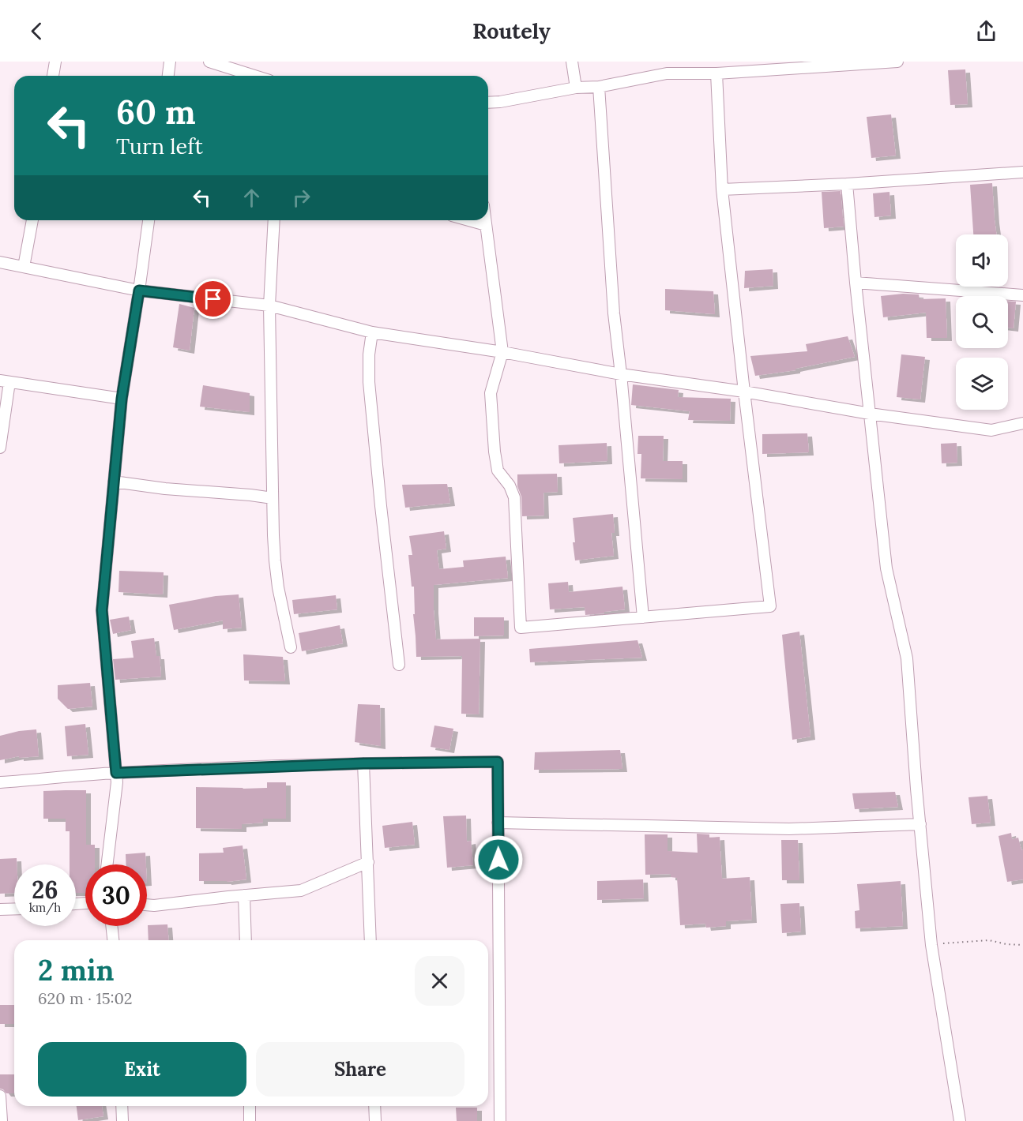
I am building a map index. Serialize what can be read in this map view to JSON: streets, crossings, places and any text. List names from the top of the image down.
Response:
{
  "page": {
    "header": "Routely",
    "turn": ["60 m", "Turn left"],
    "speed": "26 km/h",
    "limit": "30",
    "heading": ["2 min", "620 m · 15:02"],
    "buttons": ["Exit", "Share"]
  }
}
